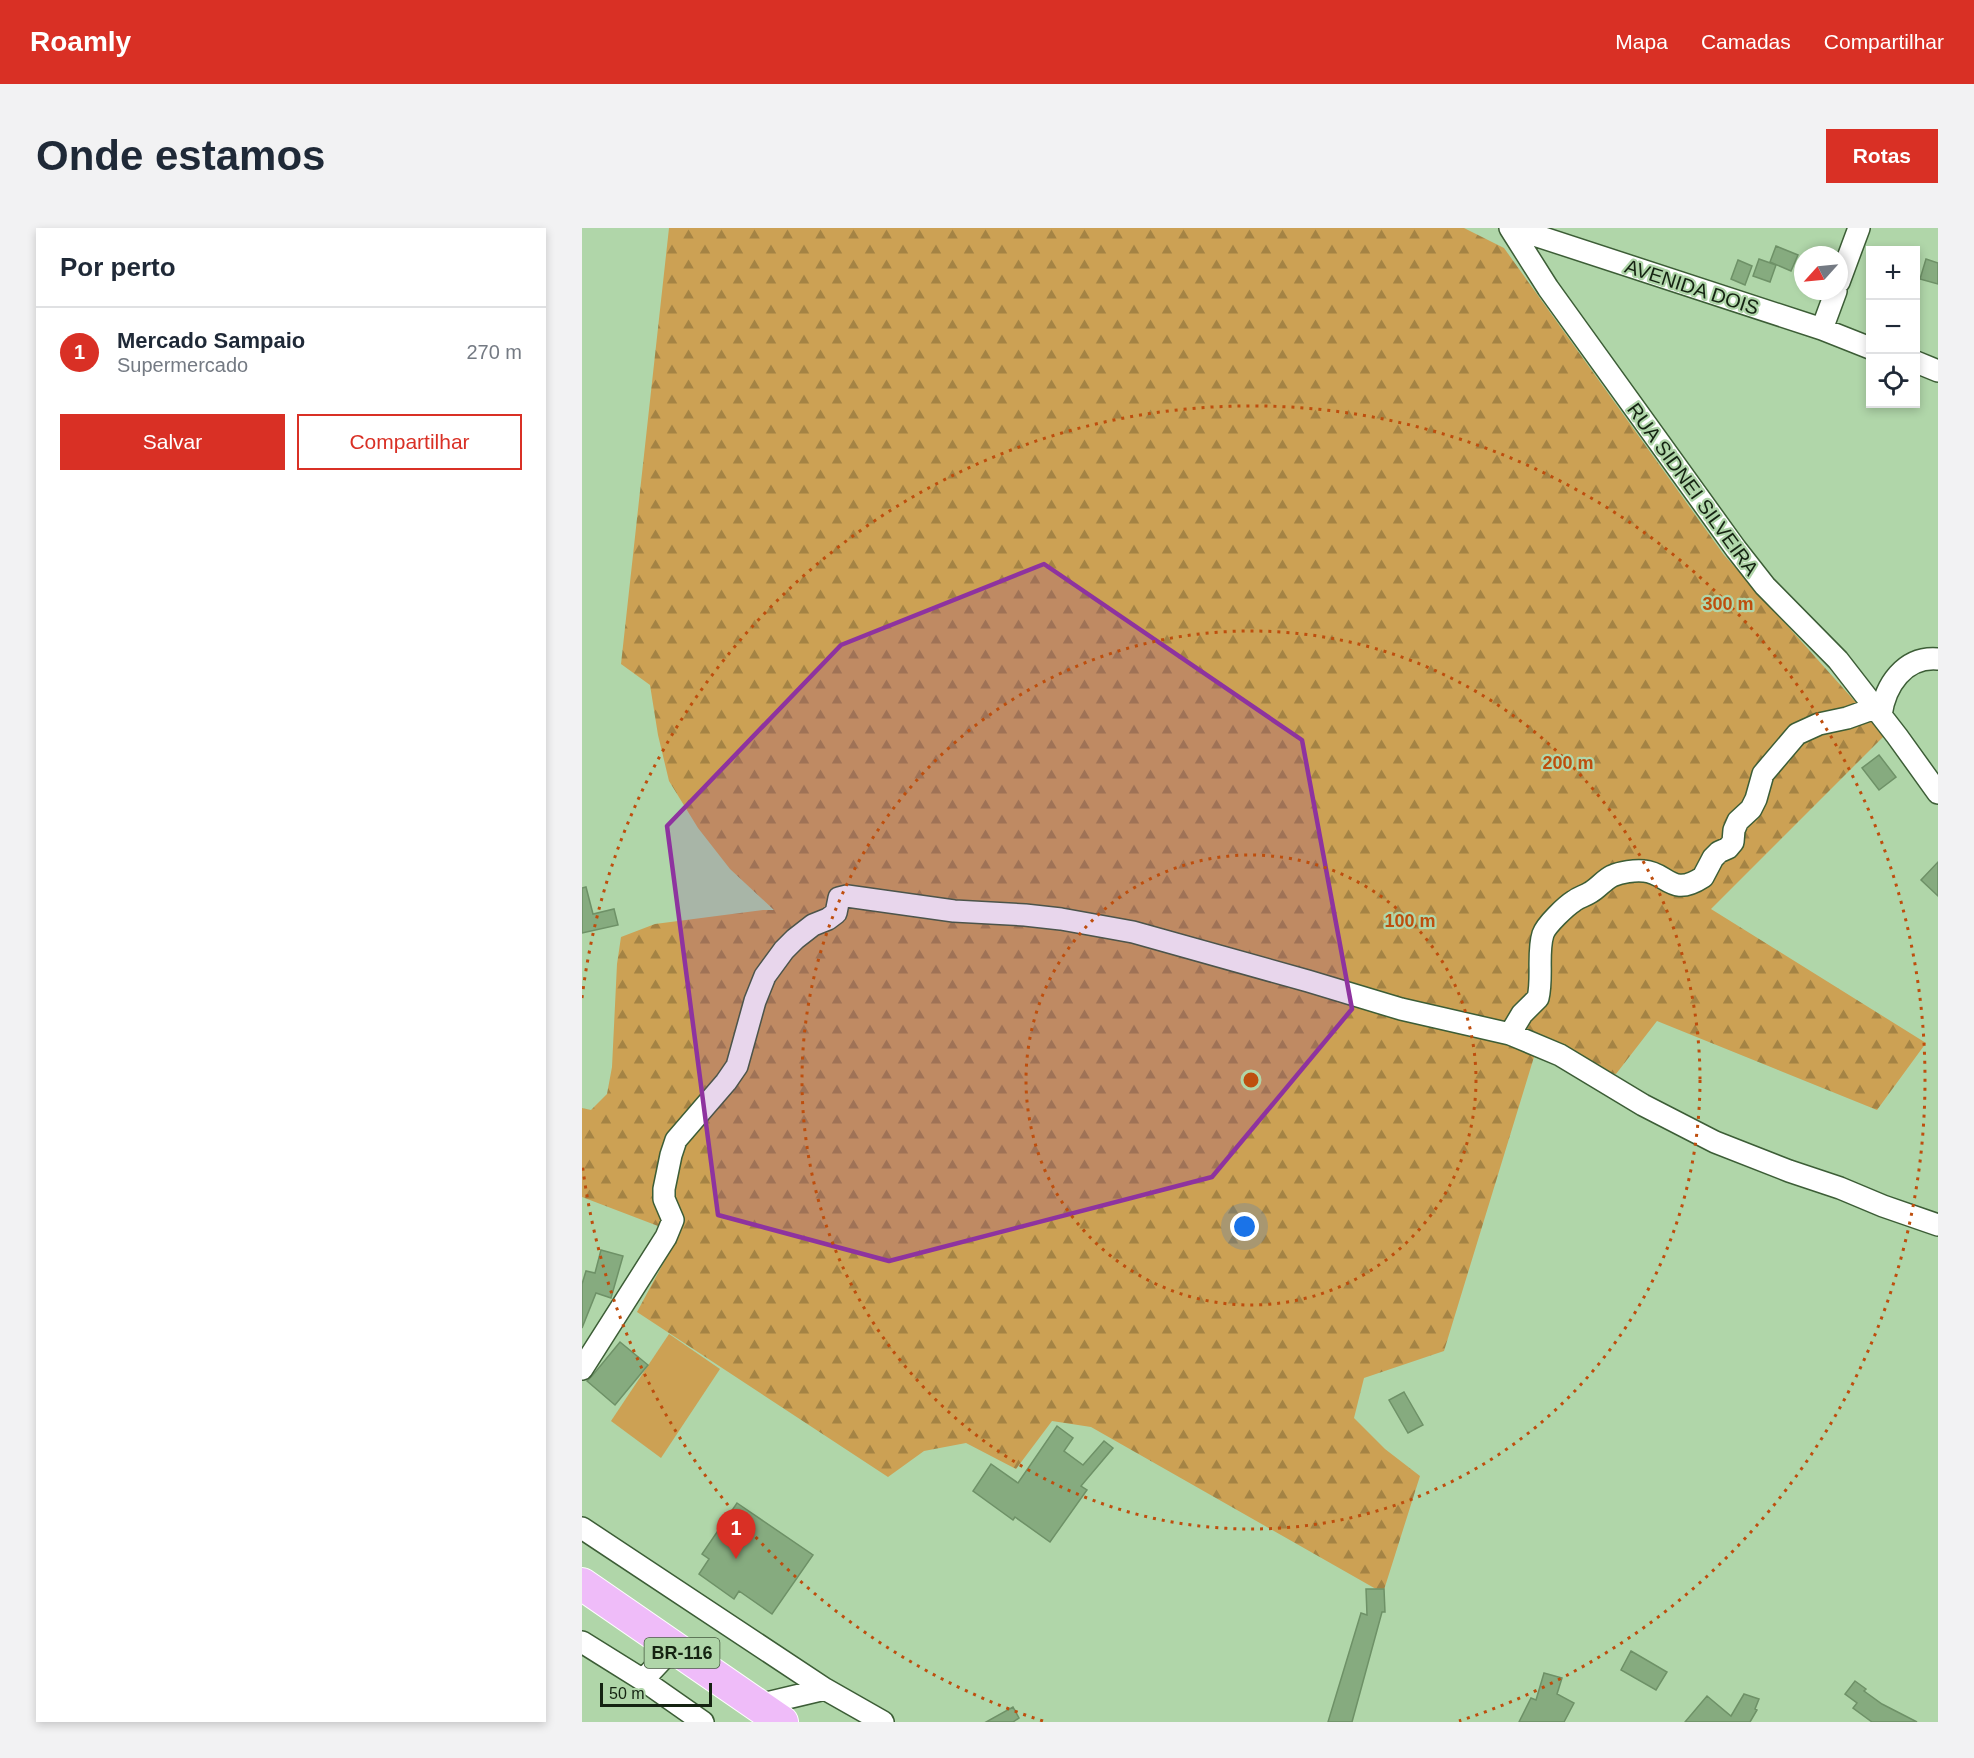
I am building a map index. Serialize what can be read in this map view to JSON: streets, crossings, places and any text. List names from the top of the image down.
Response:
{
  "streets": {
    "highway": ["BR-116"],
    "street": ["AVENIDA DOIS", "RUA SIDNEI SILVEIRA"]
  },
  "crossings": [
    ["AVENIDA DOIS", "RUA SIDNEI SILVEIRA"]
  ],
  "scale_bar": "50 m",
  "north": "bottom left",
  "page": {
    "header": "Roamly",
    "nav": ["Mapa", "Camadas", "Compartilhar"],
    "buttons": [
      "Rotas",
      ["Salvar", "Compartilhar"]
    ],
    "title": "Onde estamos",
    "heading": "Por perto",
    "map_buttons": ["+", "−"],
    "list": [
      {
        "mark": "1",
        "name": "Mercado Sampaio",
        "note": "Supermercado",
        "value": "270 m"
      }
    ],
    "pins": "1",
    "scale": "50 m"
  },
  "rings": ["300 m", "200 m", "100 m"]
}
